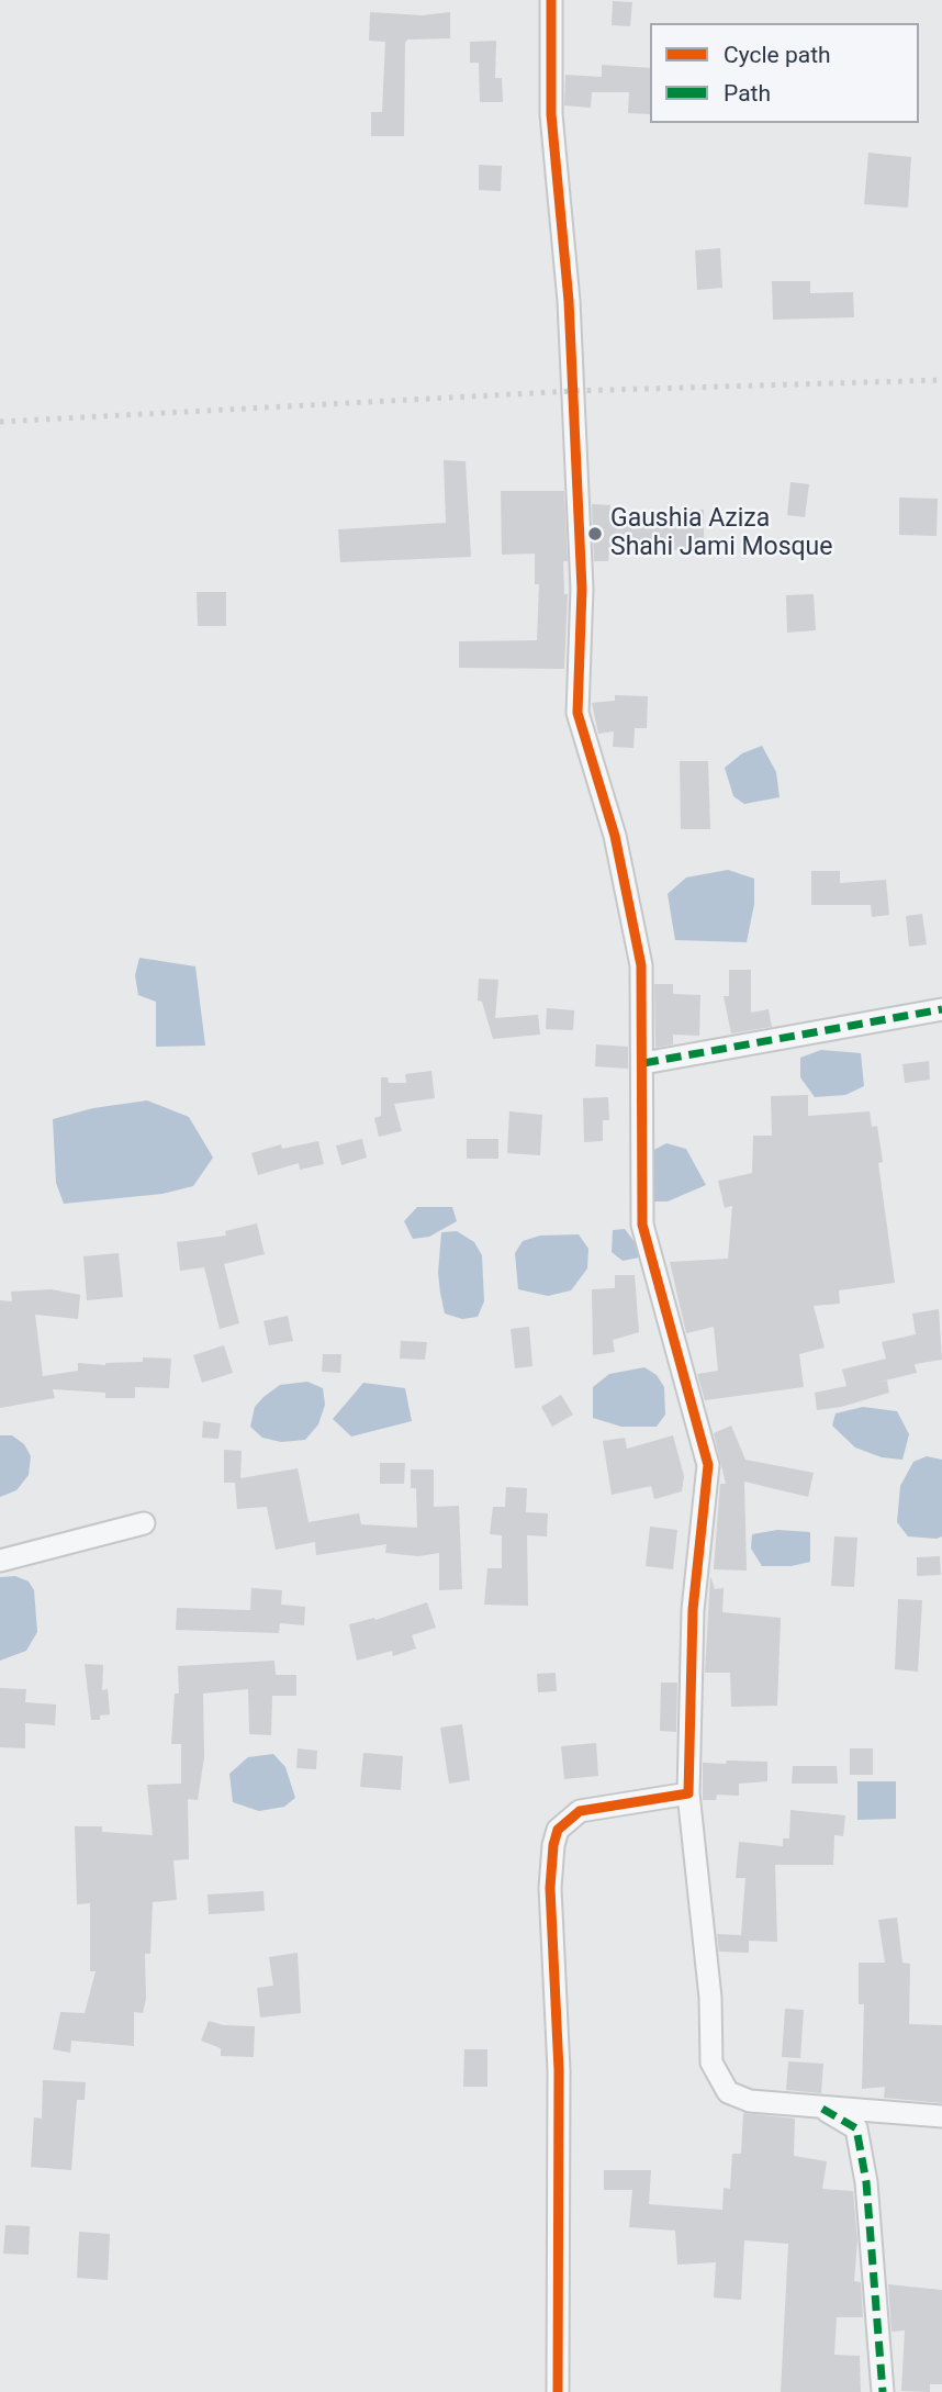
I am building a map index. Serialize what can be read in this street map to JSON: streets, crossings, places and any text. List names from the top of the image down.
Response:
{
  "places": ["Gaushia Aziza Shahi Jami Mosque"],
  "legend": ["Cycle path", "Path"]
}
